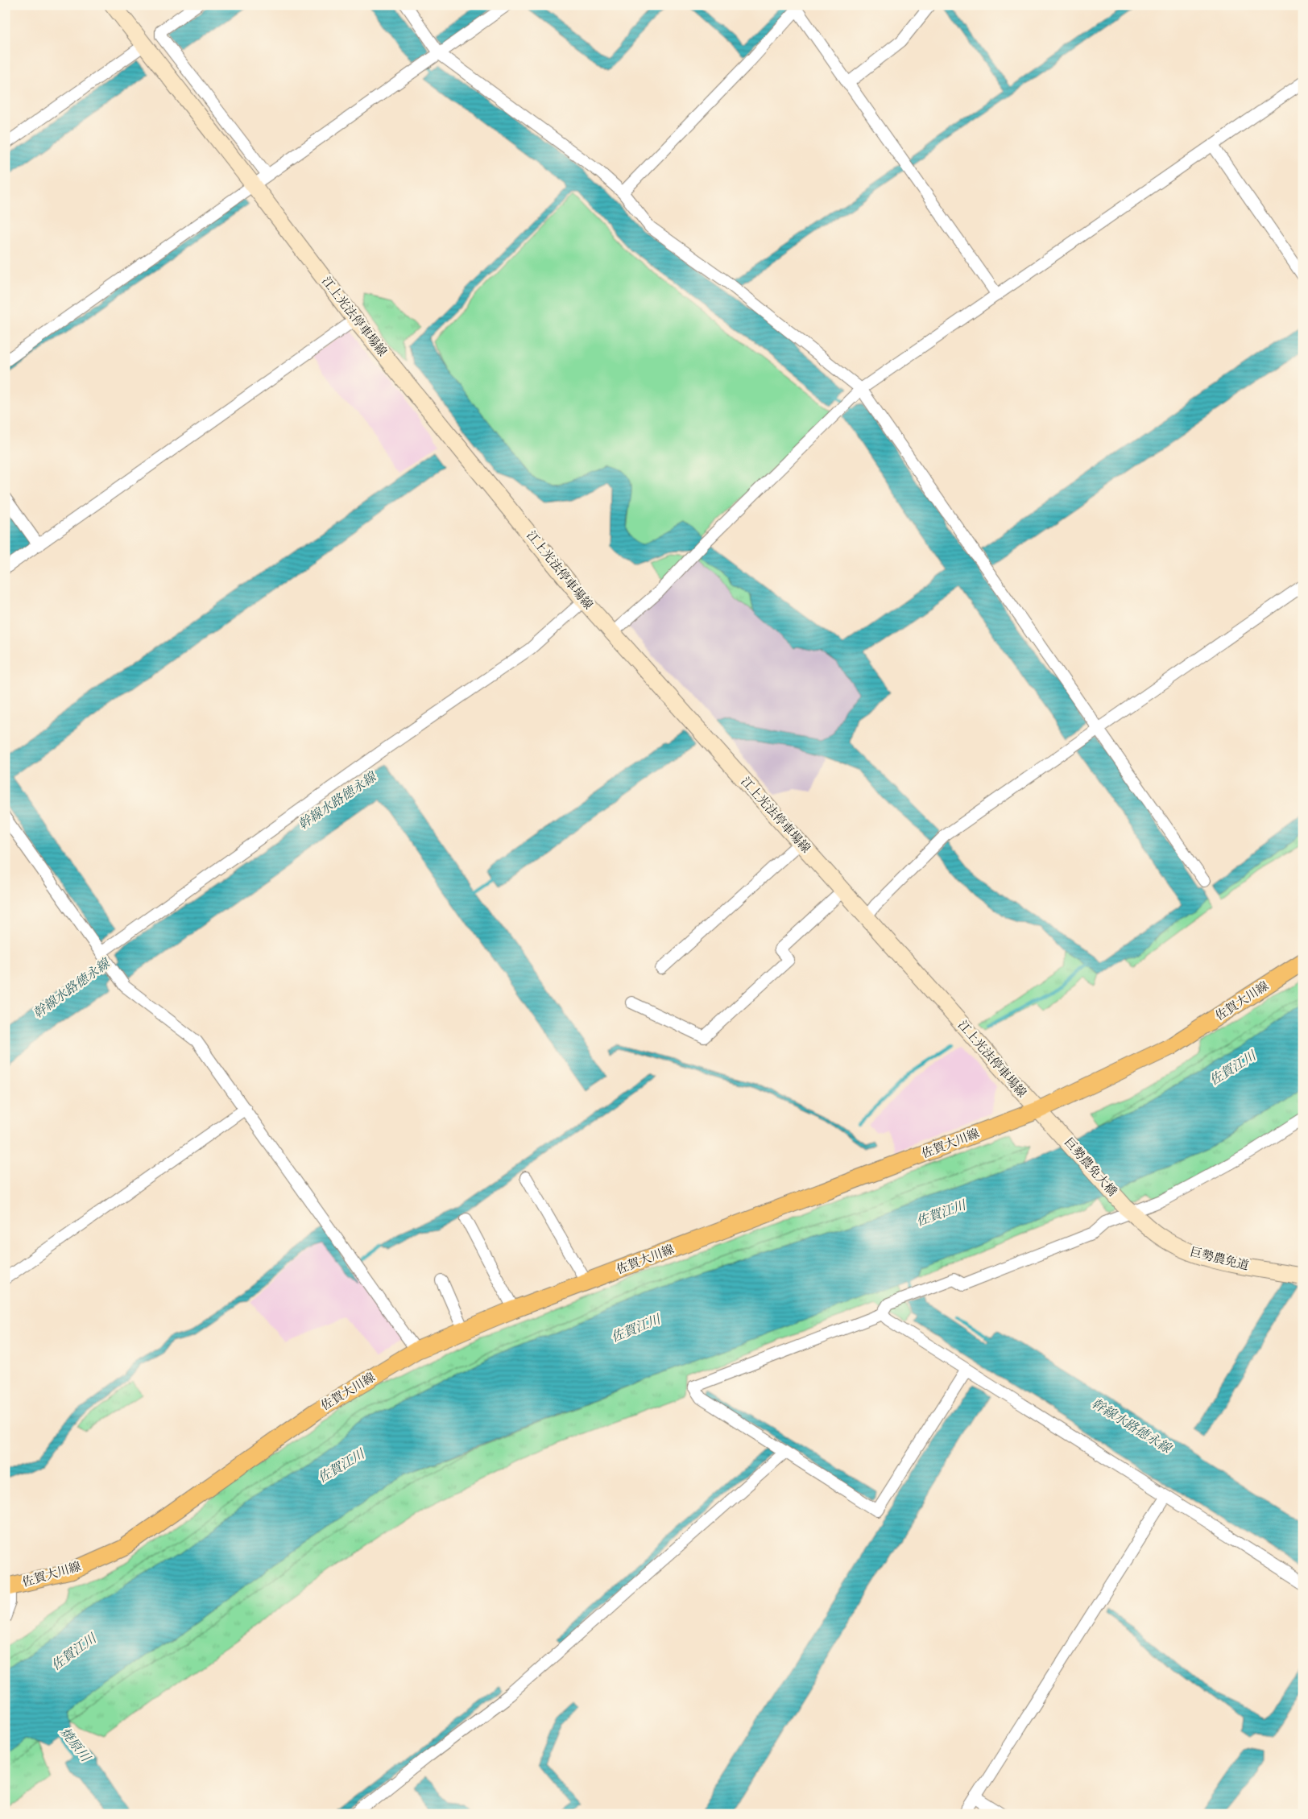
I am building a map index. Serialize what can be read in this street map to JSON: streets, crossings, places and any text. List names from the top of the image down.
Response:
{
  "streets": {
    "main road": [
      "江上光法停車場線",
      "佐賀大川線",
      "巨勢農免大橋",
      "巨勢農免道"
    ]
  },
  "crossings": [
    ["江上光法停車場線", "佐賀大川線"],
    ["江上光法停車場線", "巨勢農免大橋"],
    ["巨勢農免大橋", "巨勢農免道"]
  ],
  "water": ["幹線水路徳永線", "佐賀江川", "焼原川"]
}
